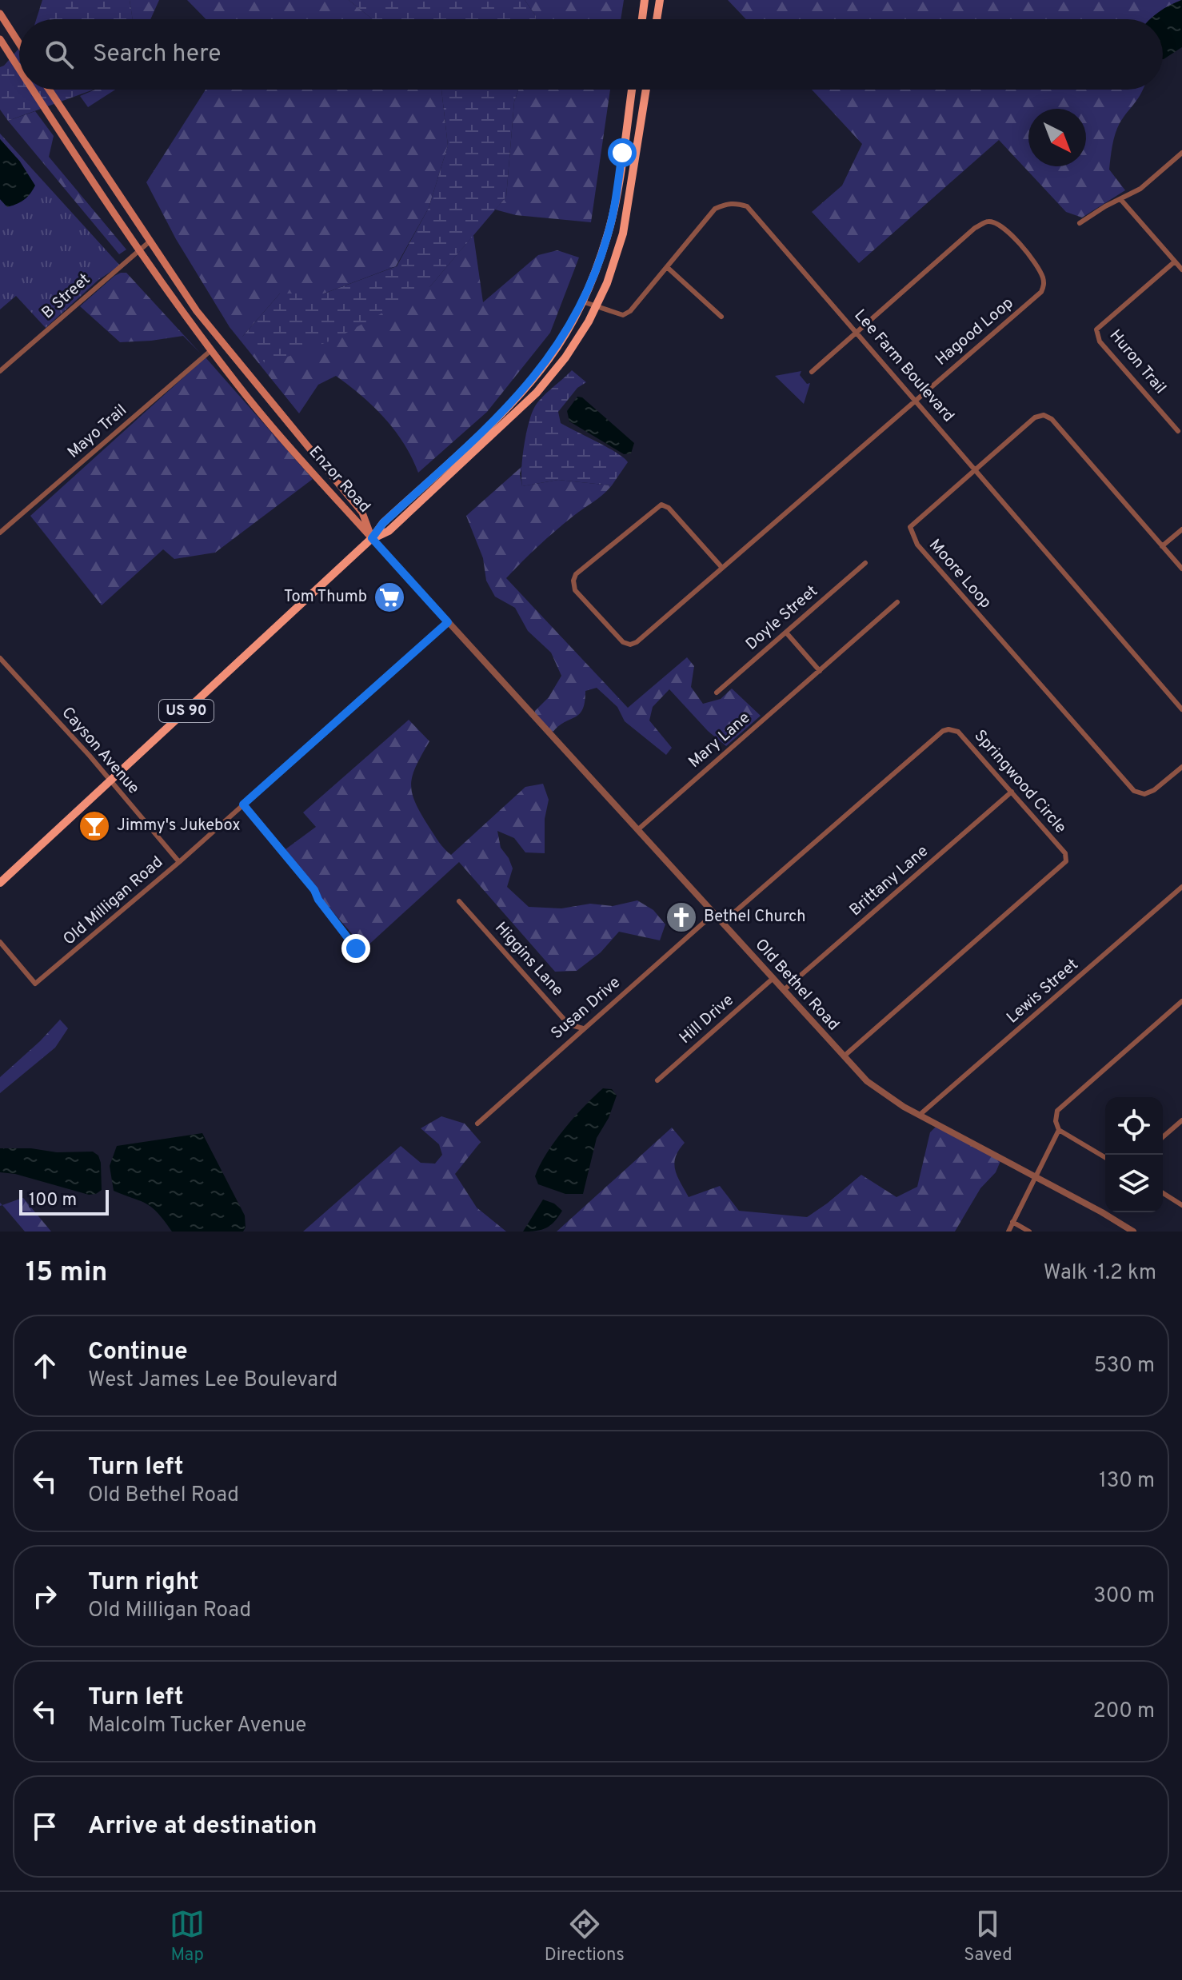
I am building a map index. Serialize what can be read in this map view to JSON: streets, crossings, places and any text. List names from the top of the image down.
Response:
{
  "streets": {
    "main road": ["Enzor Road", "US 90"],
    "street": [
      "B Street",
      "Hagood Loop",
      "Huron Trail",
      "Lee Farm Boulevard",
      "Mayo Trail",
      "Moore Loop",
      "Doyle Street",
      "Mary Lane",
      "Cayson Avenue",
      "Springwood Circle",
      "Brittany Lane",
      "Old Milligan Road",
      "Higgins Lane",
      "Old Bethel Road",
      "Lewis Street",
      "Susan Drive",
      "Hill Drive"
    ]
  },
  "crossings": [
    ["B Street", "Enzor Road"],
    ["Hagood Loop", "Lee Farm Boulevard"],
    ["Lee Farm Boulevard", "Moore Loop"],
    ["Lee Farm Boulevard", "US 90"],
    ["Mayo Trail", "Enzor Road"],
    ["Enzor Road", "US 90"],
    ["Enzor Road", "Old Bethel Road"],
    ["US 90", "Cayson Avenue"],
    ["US 90", "Old Bethel Road"],
    ["Mary Lane", "Old Bethel Road"],
    ["Cayson Avenue", "Old Milligan Road"],
    ["Springwood Circle", "Brittany Lane"],
    ["Springwood Circle", "Old Bethel Road"],
    ["Brittany Lane", "Old Bethel Road"],
    ["Old Milligan Road", "Old Bethel Road"],
    ["Higgins Lane", "Susan Drive"],
    ["Old Bethel Road", "Lewis Street"],
    ["Old Bethel Road", "Susan Drive"],
    ["Old Bethel Road", "Hill Drive"]
  ],
  "places": {
    "supermarket": ["Tom Thumb"],
    "bar": ["Jimmy's Jukebox"],
    "church": ["Bethel Church"]
  },
  "scale_bar": "100 m",
  "north": "bottom right",
  "page": {
    "search": "Search here",
    "scale": "100 m",
    "heading": ["15 min", "Walk · 1.2 km"],
    "list": [
      ["Continue", "West James Lee Boulevard", "530 m"],
      ["Turn left", "Old Bethel Road", "130 m"],
      ["Turn right", "Old Milligan Road", "300 m"],
      ["Turn left", "Malcolm Tucker Avenue", "200 m"],
      "Arrive at destination"
    ],
    "nav": ["Map", "Directions", "Saved"]
  }
}
